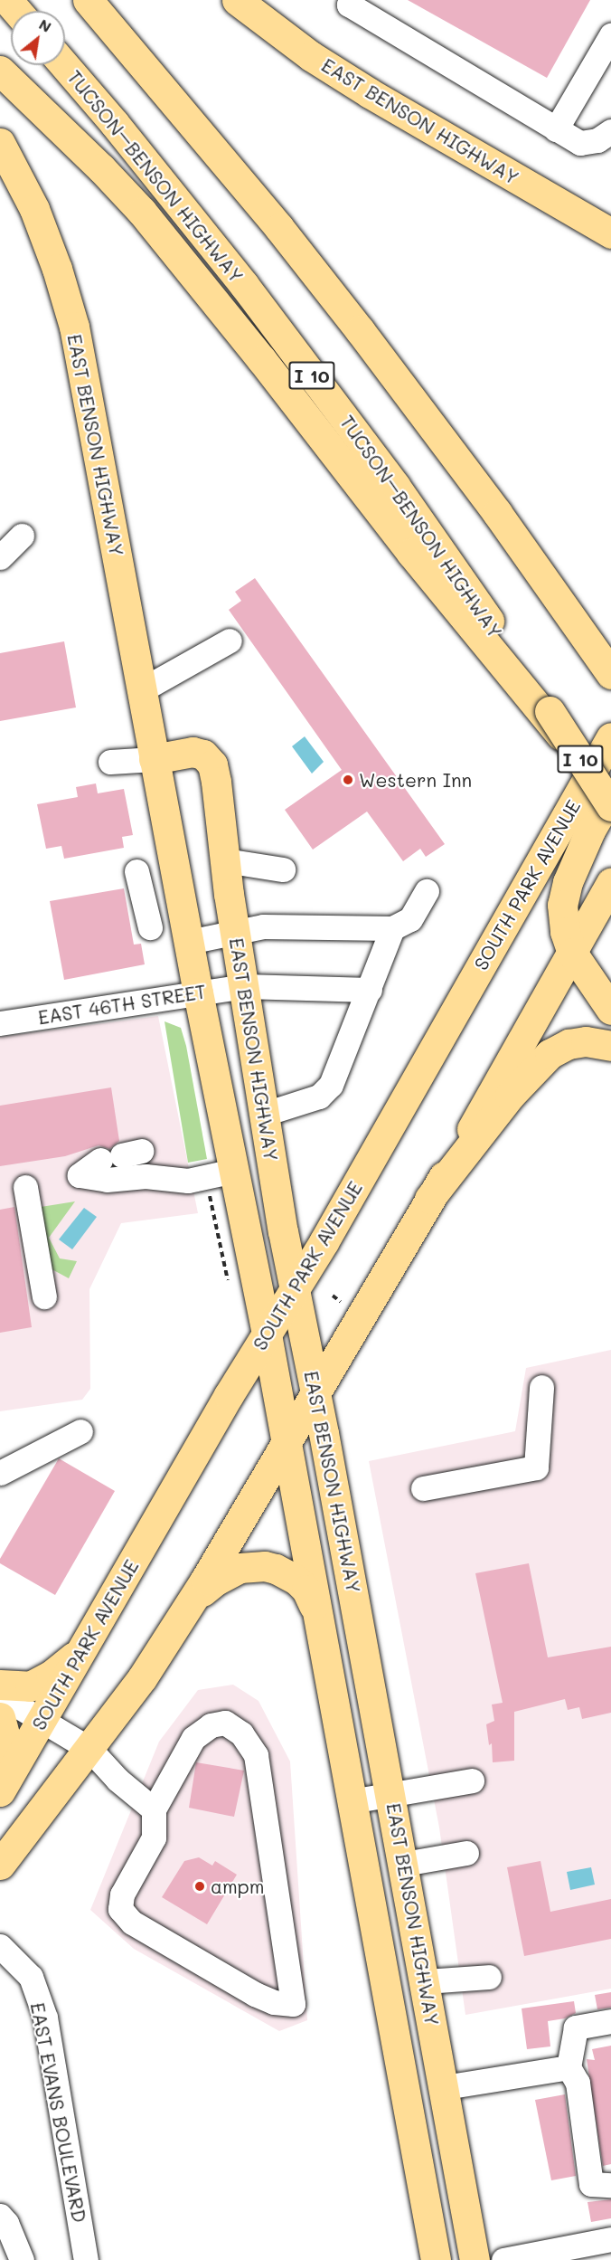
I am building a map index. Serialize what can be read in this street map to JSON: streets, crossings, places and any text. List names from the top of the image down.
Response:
{
  "streets": {
    "main road": [
      "EAST BENSON HIGHWAY",
      "TUCSON–BENSON HIGHWAY",
      "I 10",
      "SOUTH PARK AVENUE"
    ],
    "street": ["EAST 46TH STREET", "EAST EVANS BOULEVARD"]
  },
  "crossings": [
    ["EAST BENSON HIGHWAY", "SOUTH PARK AVENUE"],
    ["EAST BENSON HIGHWAY", "EAST 46TH STREET"]
  ],
  "places": ["Western Inn", "ampm"],
  "north": "top right"
}
